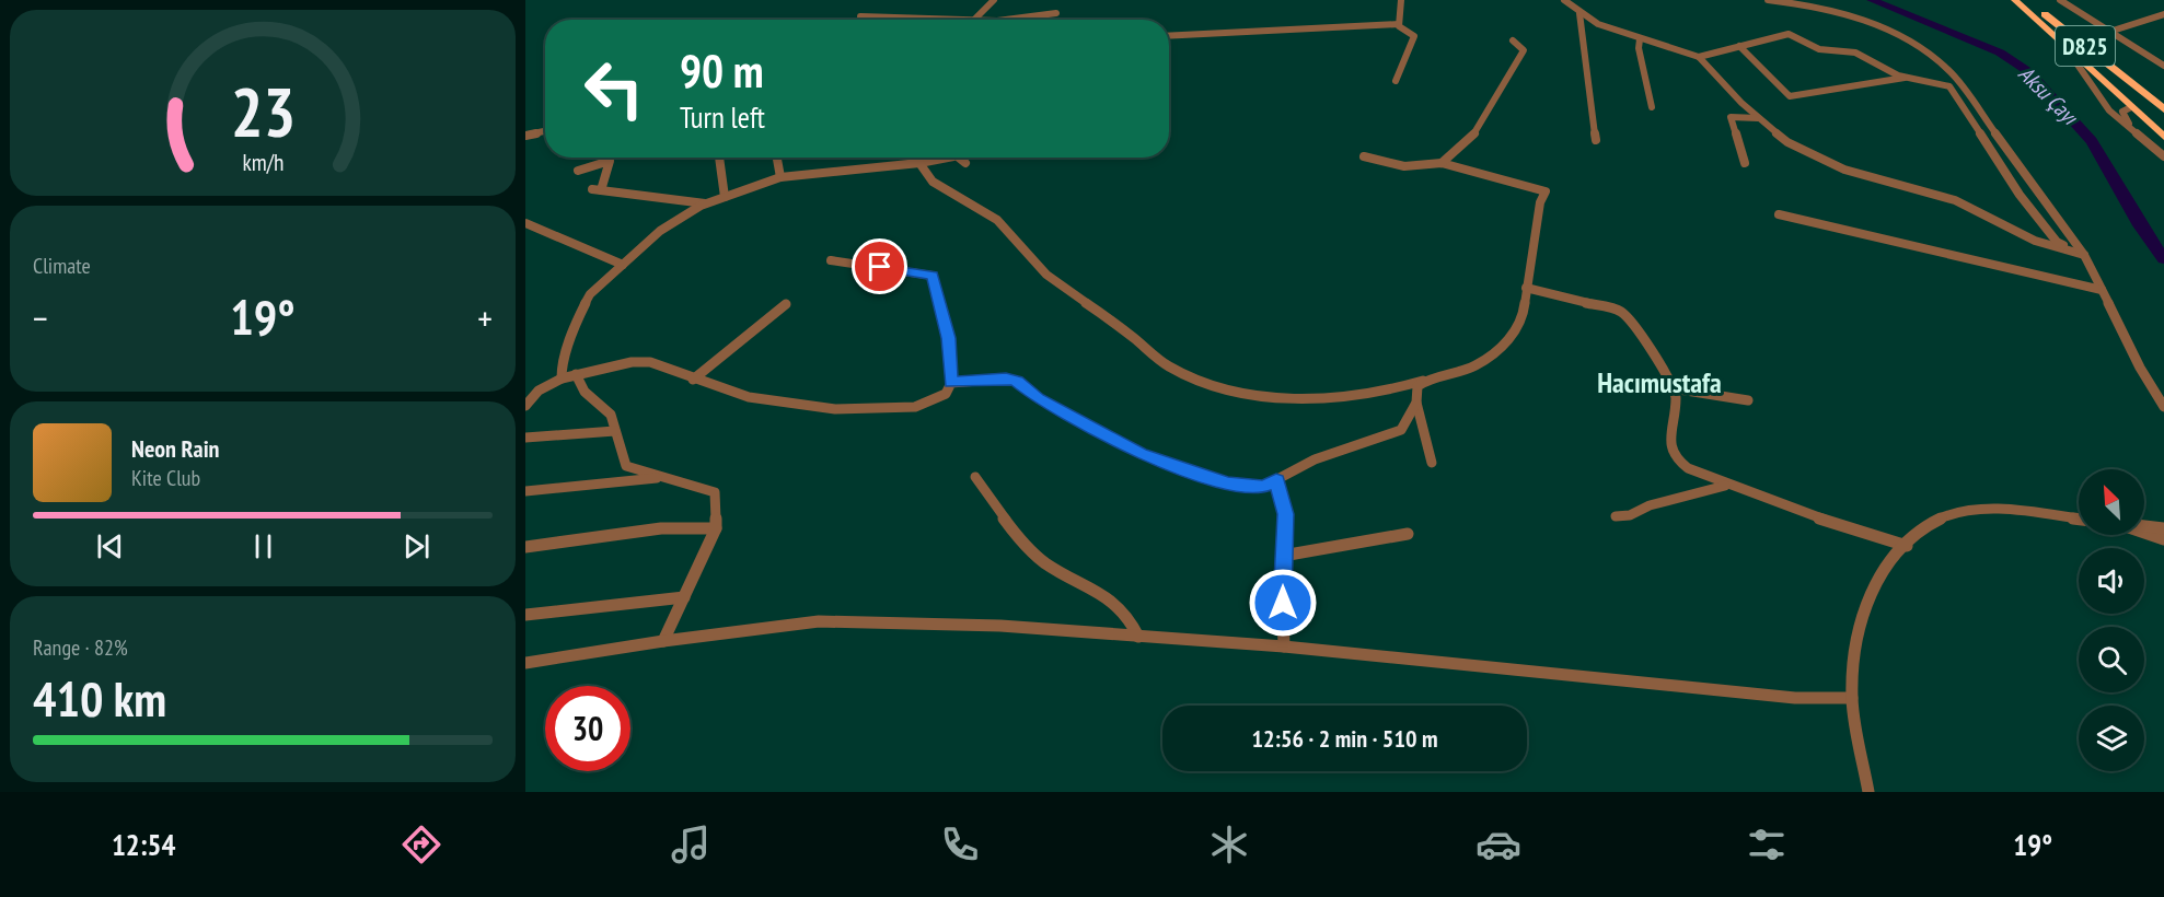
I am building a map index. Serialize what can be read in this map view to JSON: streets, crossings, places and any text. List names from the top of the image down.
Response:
{
  "streets": {
    "highway": ["D825"]
  },
  "districts": ["Hacımustafa"],
  "water": ["Aksu Çayı"],
  "north": "top left",
  "page": {
    "turn": ["90 m", "Turn left"],
    "tile": [
      "Climate",
      ["Range · 82%", "410 km"]
    ],
    "heat": ["−", "19°", "+"],
    "song": ["Neon Rain", "Kite Club"],
    "limit": "30",
    "trip": "12:56 · 2 min · 510 m",
    "tabs": ["12:54", "19°"],
    "gauge": ["23", "km/h"]
  }
}
